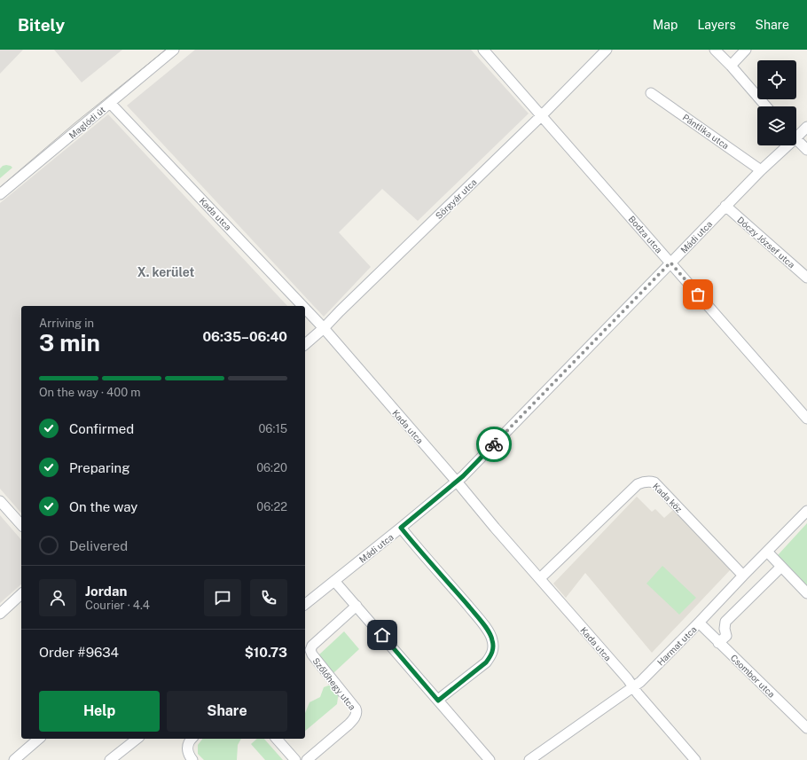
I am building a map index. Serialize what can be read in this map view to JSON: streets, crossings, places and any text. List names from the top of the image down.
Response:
{
  "streets": {
    "street": [
      "Maglódi út",
      "Pántlika utca",
      "Sörgyár utca",
      "Kada utca",
      "Bodza utca",
      "Mádi utca",
      "Dóczy József utca",
      "Kada köz",
      "Harmat utca",
      "Csombor utca",
      "Szőlőhegy utca"
    ]
  },
  "crossings": [
    ["Maglódi út", "Kada utca"],
    ["Pántlika utca", "Mádi utca"],
    ["Sörgyár utca", "Kada utca"],
    ["Sörgyár utca", "Bodza utca"],
    ["Kada utca", "Mádi utca"],
    ["Kada utca", "Kada köz"],
    ["Kada utca", "Harmat utca"],
    ["Bodza utca", "Mádi utca"],
    ["Mádi utca", "Dóczy József utca"],
    ["Kada köz", "Harmat utca"],
    ["Harmat utca", "Csombor utca"]
  ],
  "districts": ["X. kerület"],
  "page": {
    "header": "Bitely",
    "nav": ["Map", "Layers", "Share"],
    "heading": ["3 min", "Arriving in", "06:35–06:40"],
    "panel": [
      "Jordan",
      "Courier · 4.4",
      "Order #9634",
      "$10.73"
    ],
    "bar": "On the way · 400 m",
    "list": [
      ["Confirmed", "06:15"],
      ["Preparing", "06:20"],
      ["On the way", "06:22"],
      "Delivered"
    ],
    "buttons": ["Help", "Share"]
  }
}
